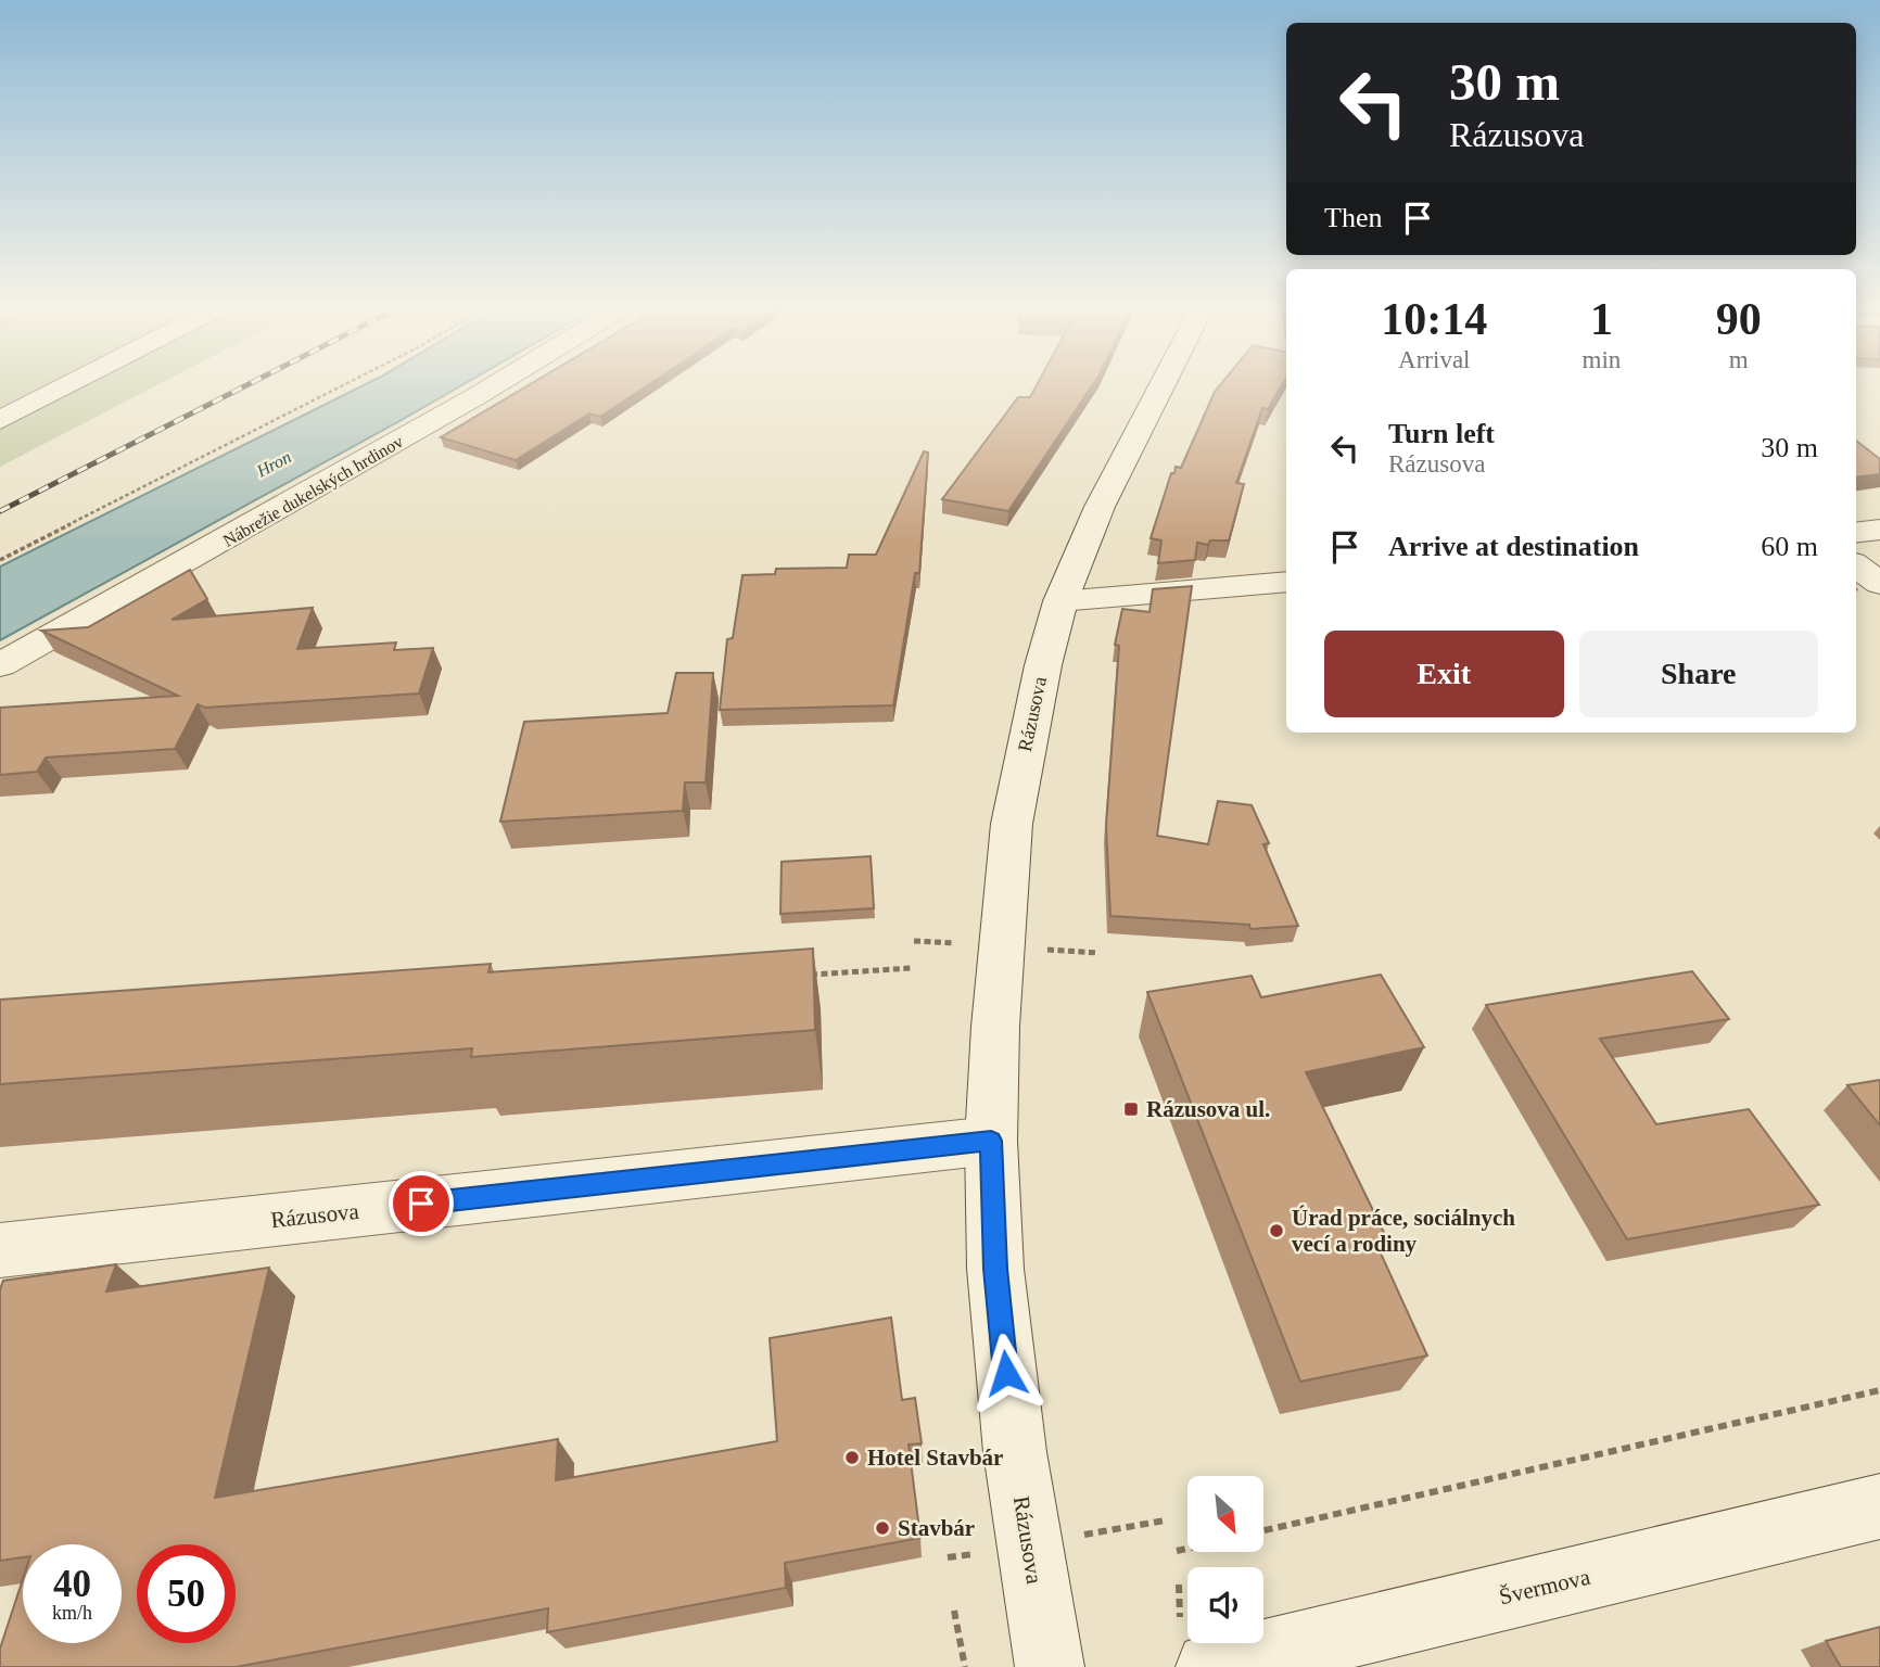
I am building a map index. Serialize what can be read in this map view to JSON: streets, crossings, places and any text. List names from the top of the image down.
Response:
{
  "streets": {
    "street": ["Nábrežie dukelských hrdinov", "Rázusova", "Švermova"]
  },
  "water": ["Hron"],
  "places": {
    "transit": ["Rázusova ul."],
    "other": ["Úrad práce, sociálnych vecí a rodiny", "Hotel Stavbár", "Stavbár"]
  },
  "north": "bottom right",
  "page": {
    "turn": ["30 m", "Rázusova"],
    "then": "Then",
    "eta": [
      "10:14",
      "Arrival",
      "1",
      "min",
      "90",
      "m"
    ],
    "list": [
      {
        "name": "Turn left",
        "note": "Rázusova",
        "value": "30 m"
      },
      {
        "name": "Arrive at destination",
        "value": "60 m"
      }
    ],
    "buttons": ["Exit", "Share"],
    "speed": "40 km/h",
    "limit": "50"
  }
}
